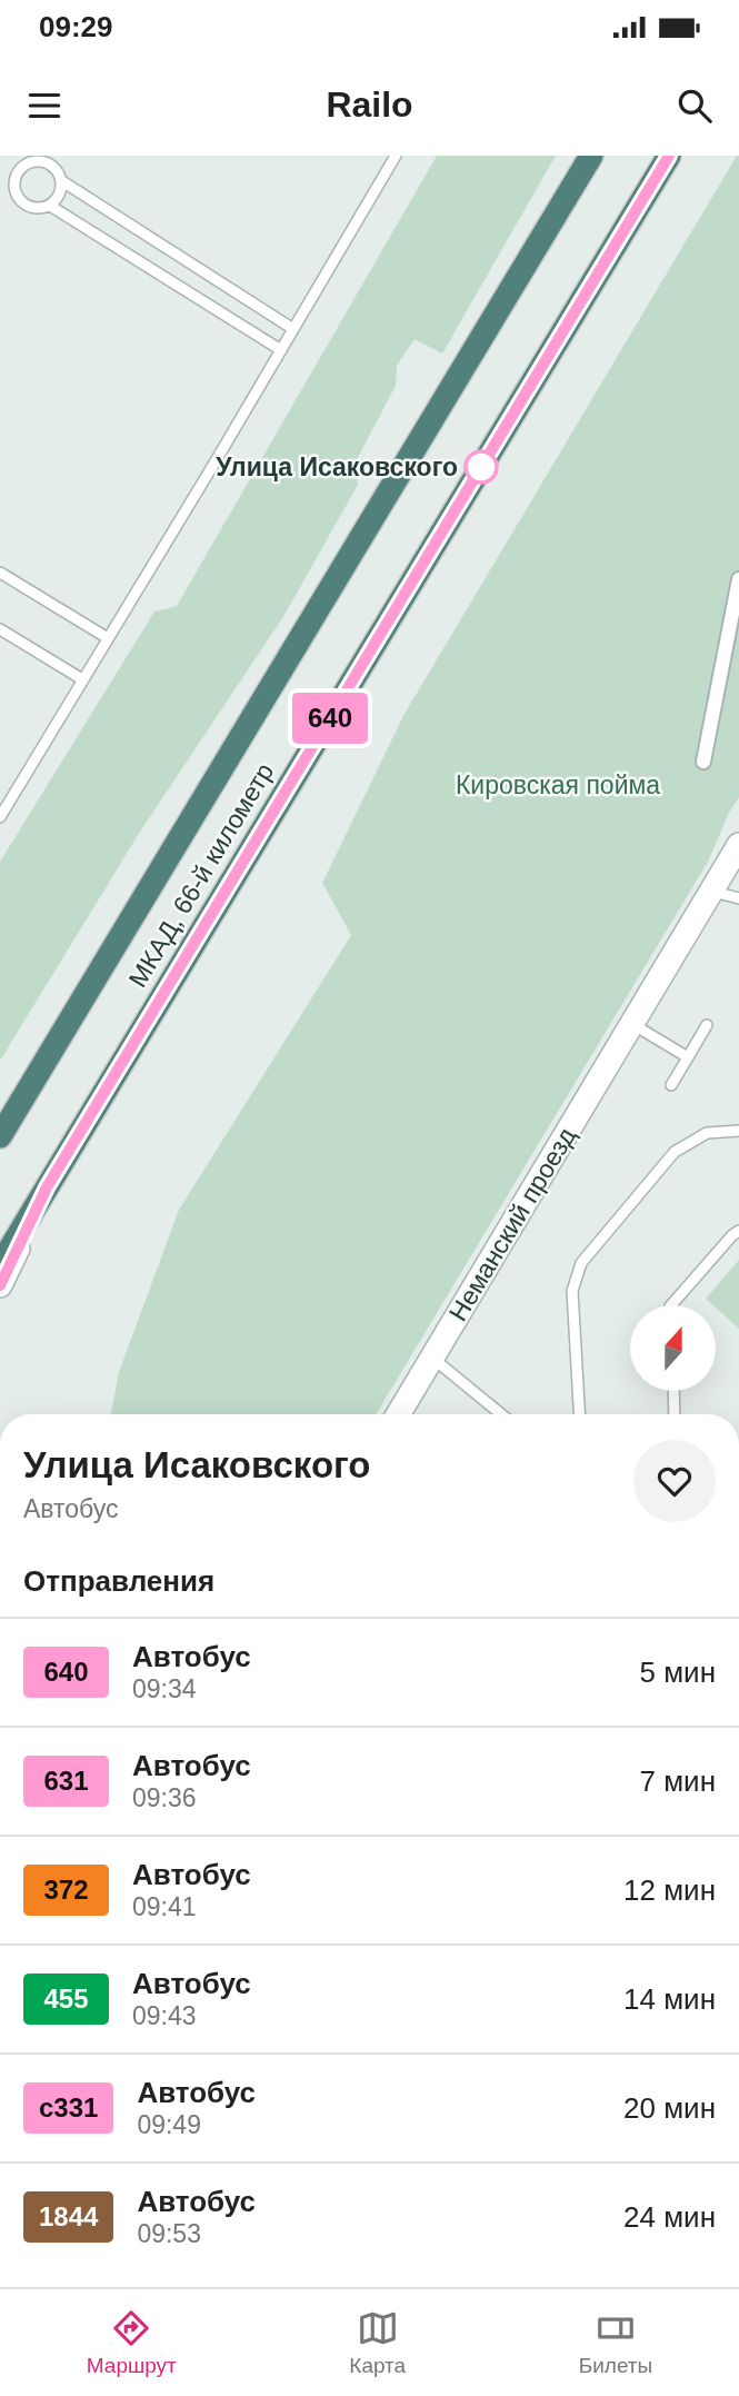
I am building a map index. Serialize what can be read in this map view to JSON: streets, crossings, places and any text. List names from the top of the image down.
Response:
{
  "streets": {
    "highway": ["МКАД, 66-й километр"],
    "street": ["Неманский проезд"]
  },
  "parks": ["Кировская пойма"],
  "places": ["Улица Исаковского"],
  "lines": ["bus line 640"],
  "north": "top",
  "page": {
    "status": "09:29",
    "header": "Railo",
    "on_map": "640",
    "heading": [
      ["Улица Исаковского", "Автобус"],
      "Отправления"
    ],
    "list": [
      {
        "mark": "640",
        "name": "Автобус",
        "note": "09:34",
        "value": "5 мин"
      },
      {
        "mark": "631",
        "name": "Автобус",
        "note": "09:36",
        "value": "7 мин"
      },
      {
        "mark": "372",
        "name": "Автобус",
        "note": "09:41",
        "value": "12 мин"
      },
      {
        "mark": "455",
        "name": "Автобус",
        "note": "09:43",
        "value": "14 мин"
      },
      {
        "mark": "с331",
        "name": "Автобус",
        "note": "09:49",
        "value": "20 мин"
      },
      {
        "mark": "1844",
        "name": "Автобус",
        "note": "09:53",
        "value": "24 мин"
      }
    ],
    "tabs": ["Маршрут", "Карта", "Билеты"]
  }
}
